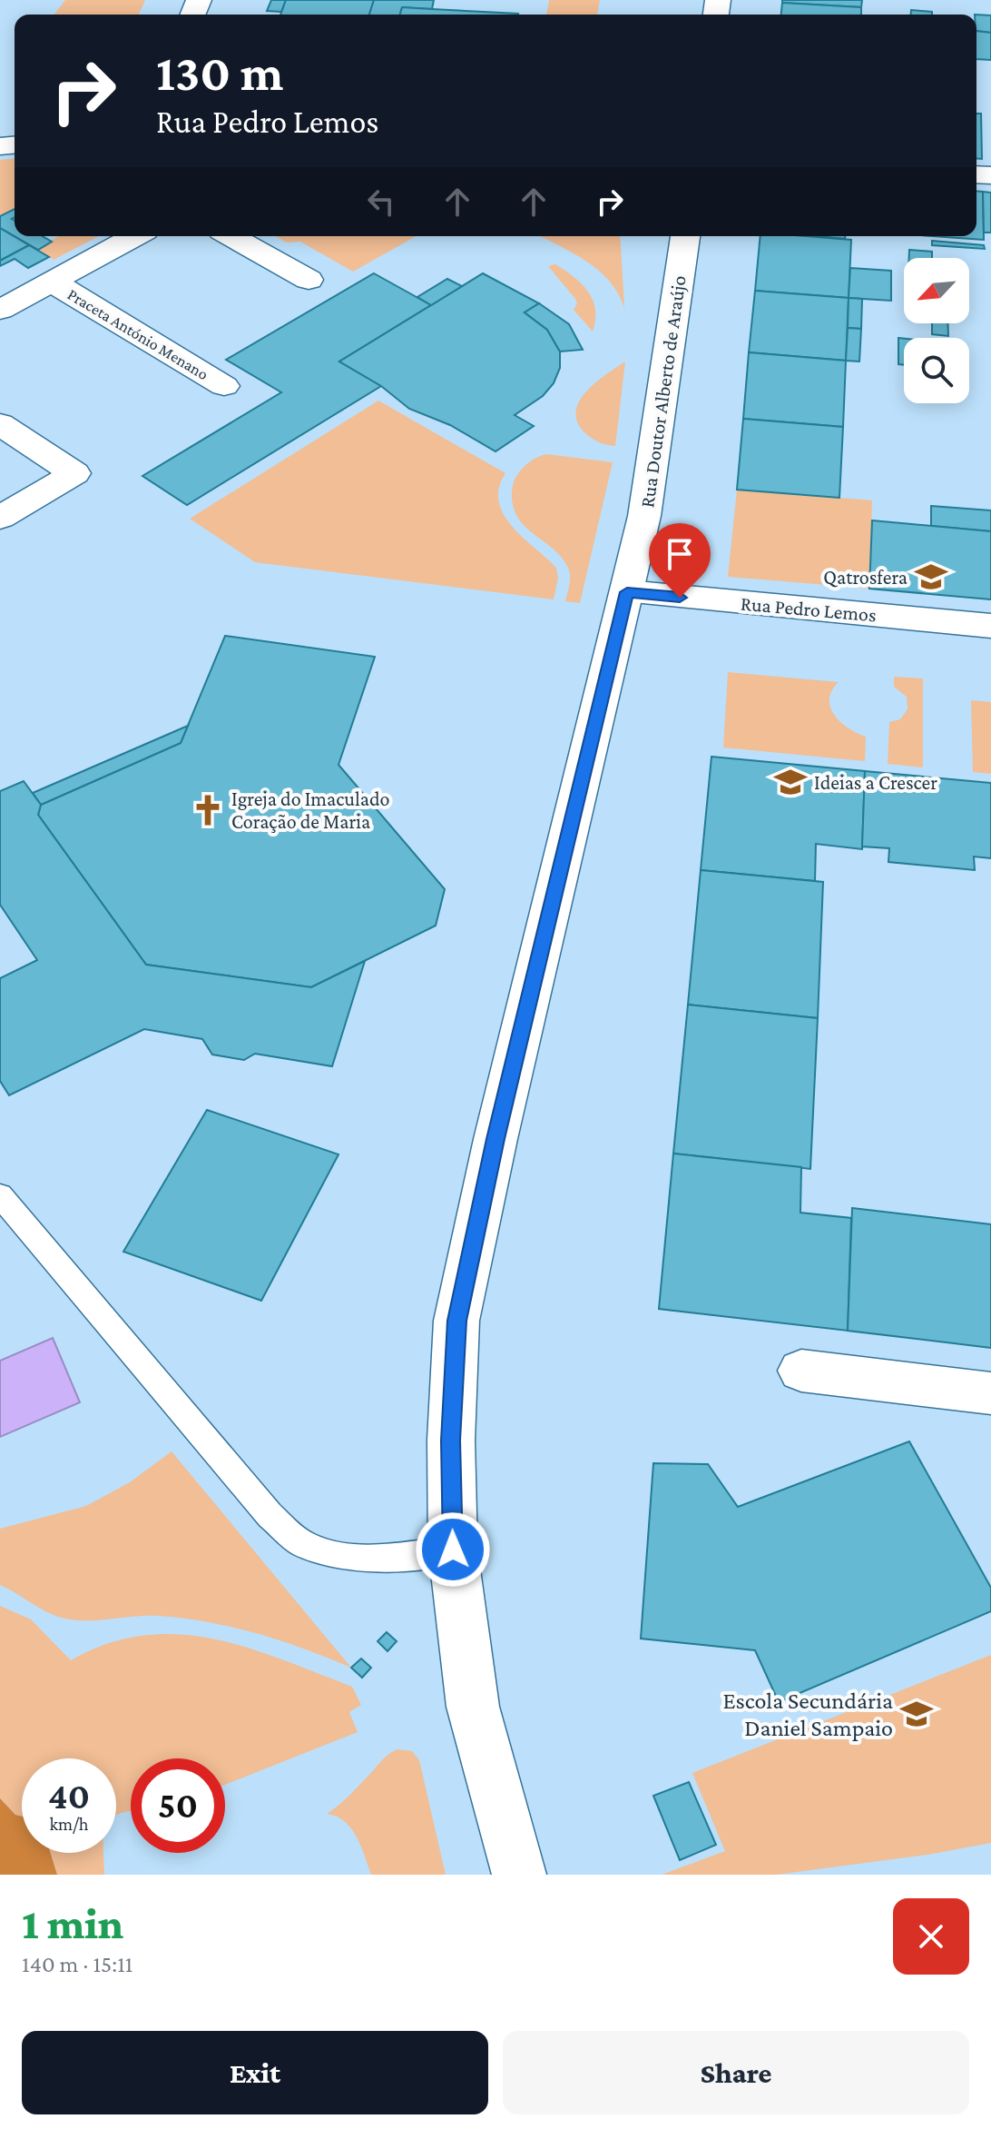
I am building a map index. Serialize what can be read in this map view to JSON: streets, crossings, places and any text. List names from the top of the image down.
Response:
{
  "streets": {
    "main road": ["Praceta António Menano", "Rua Doutor Alberto de Araújo", "Rua Pedro Lemos"]
  },
  "crossings": [
    ["Rua Doutor Alberto de Araújo", "Rua Pedro Lemos"]
  ],
  "places": {
    "school or university": ["Qatrosfera", "Ideias a Crescer", "Escola Secundária Daniel Sampaio"],
    "church": ["Igreja do Imaculado Coração de Maria"]
  },
  "north": "bottom left",
  "page": {
    "turn": ["130 m", "Rua Pedro Lemos"],
    "speed": "40 km/h",
    "limit": "50",
    "heading": ["1 min", "140 m · 15:11"],
    "buttons": ["Exit", "Share"]
  }
}
